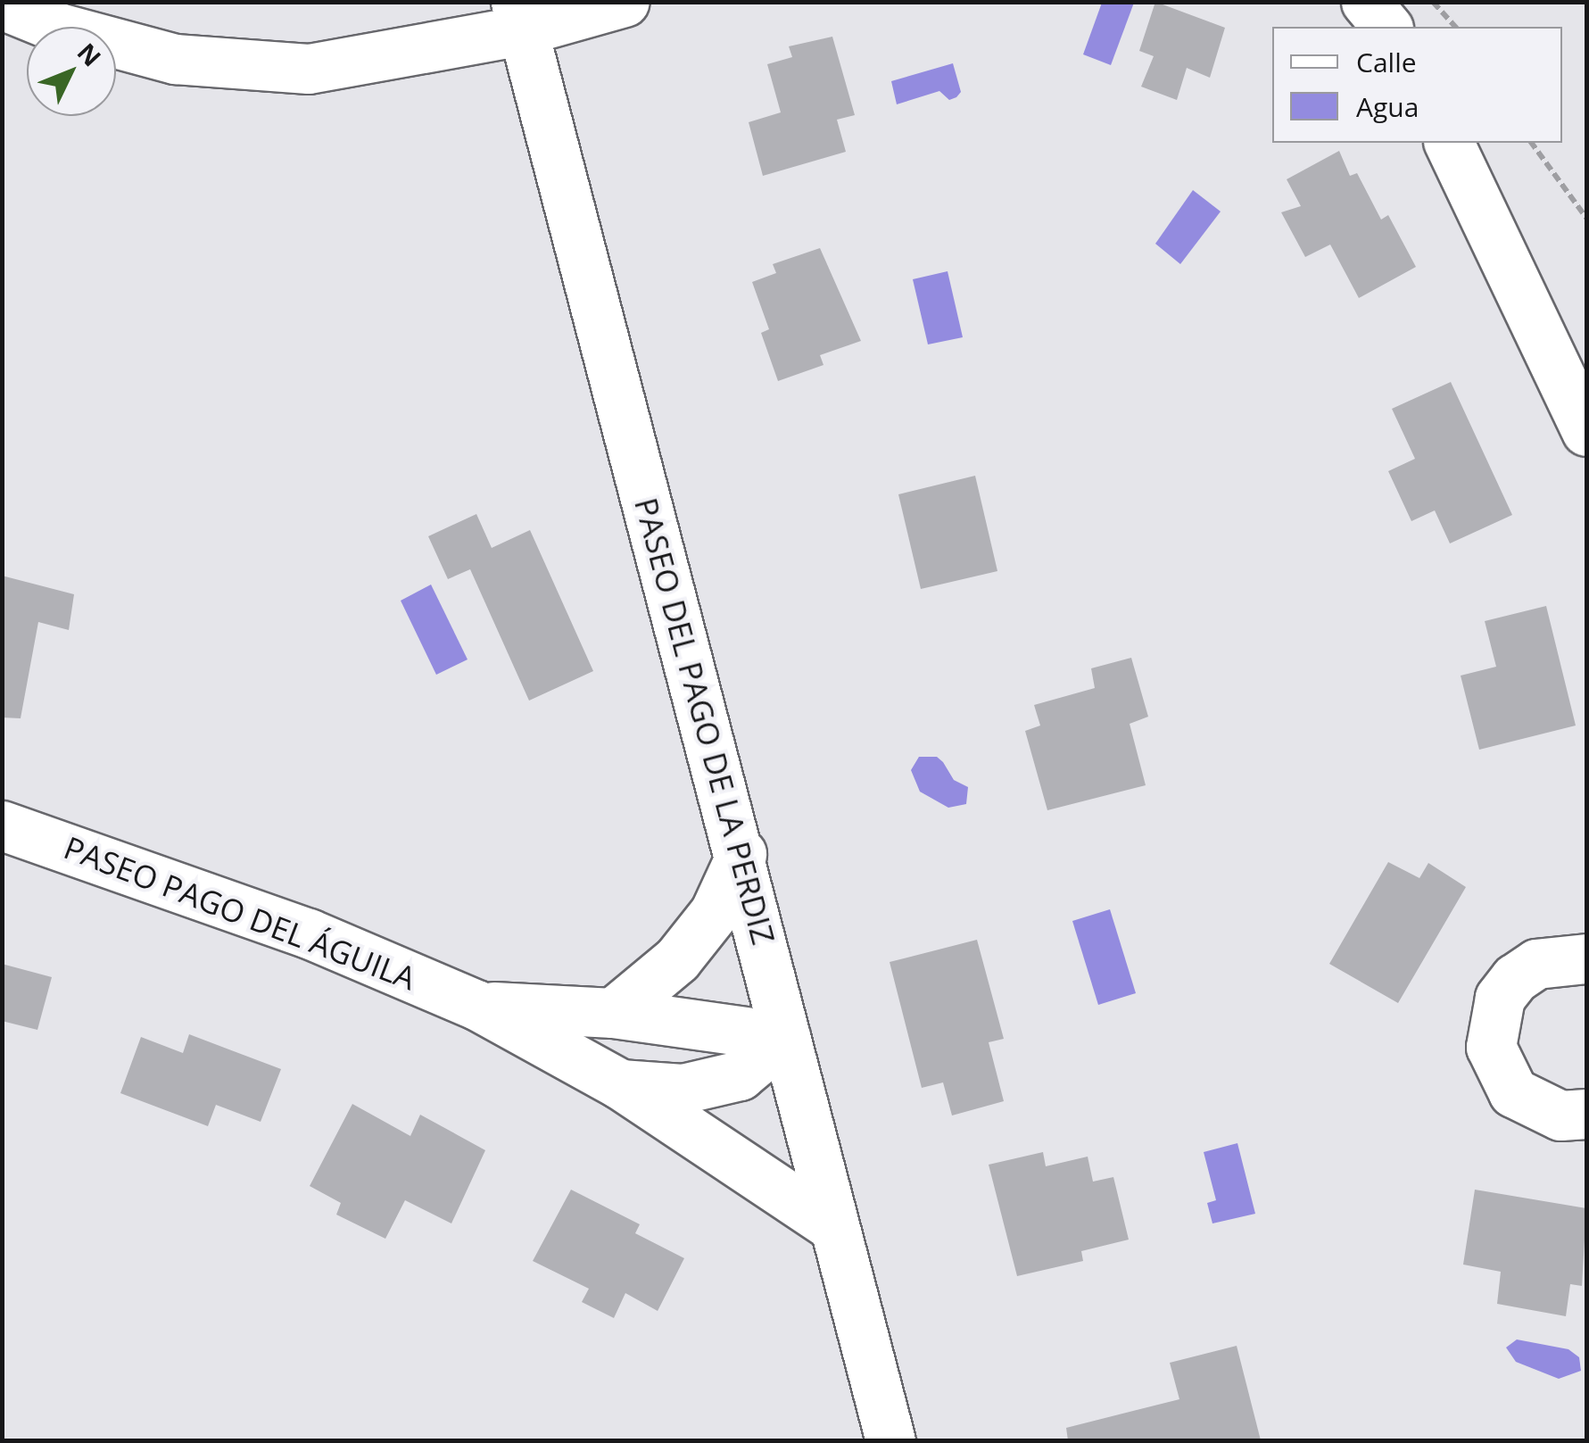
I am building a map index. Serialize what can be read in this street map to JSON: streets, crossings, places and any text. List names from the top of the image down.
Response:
{
  "streets": {
    "street": ["PASEO DEL PAGO DE LA PERDIZ", "PASEO PAGO DEL ÁGUILA"]
  },
  "legend": ["Calle", "Agua"],
  "north": "top right"
}
